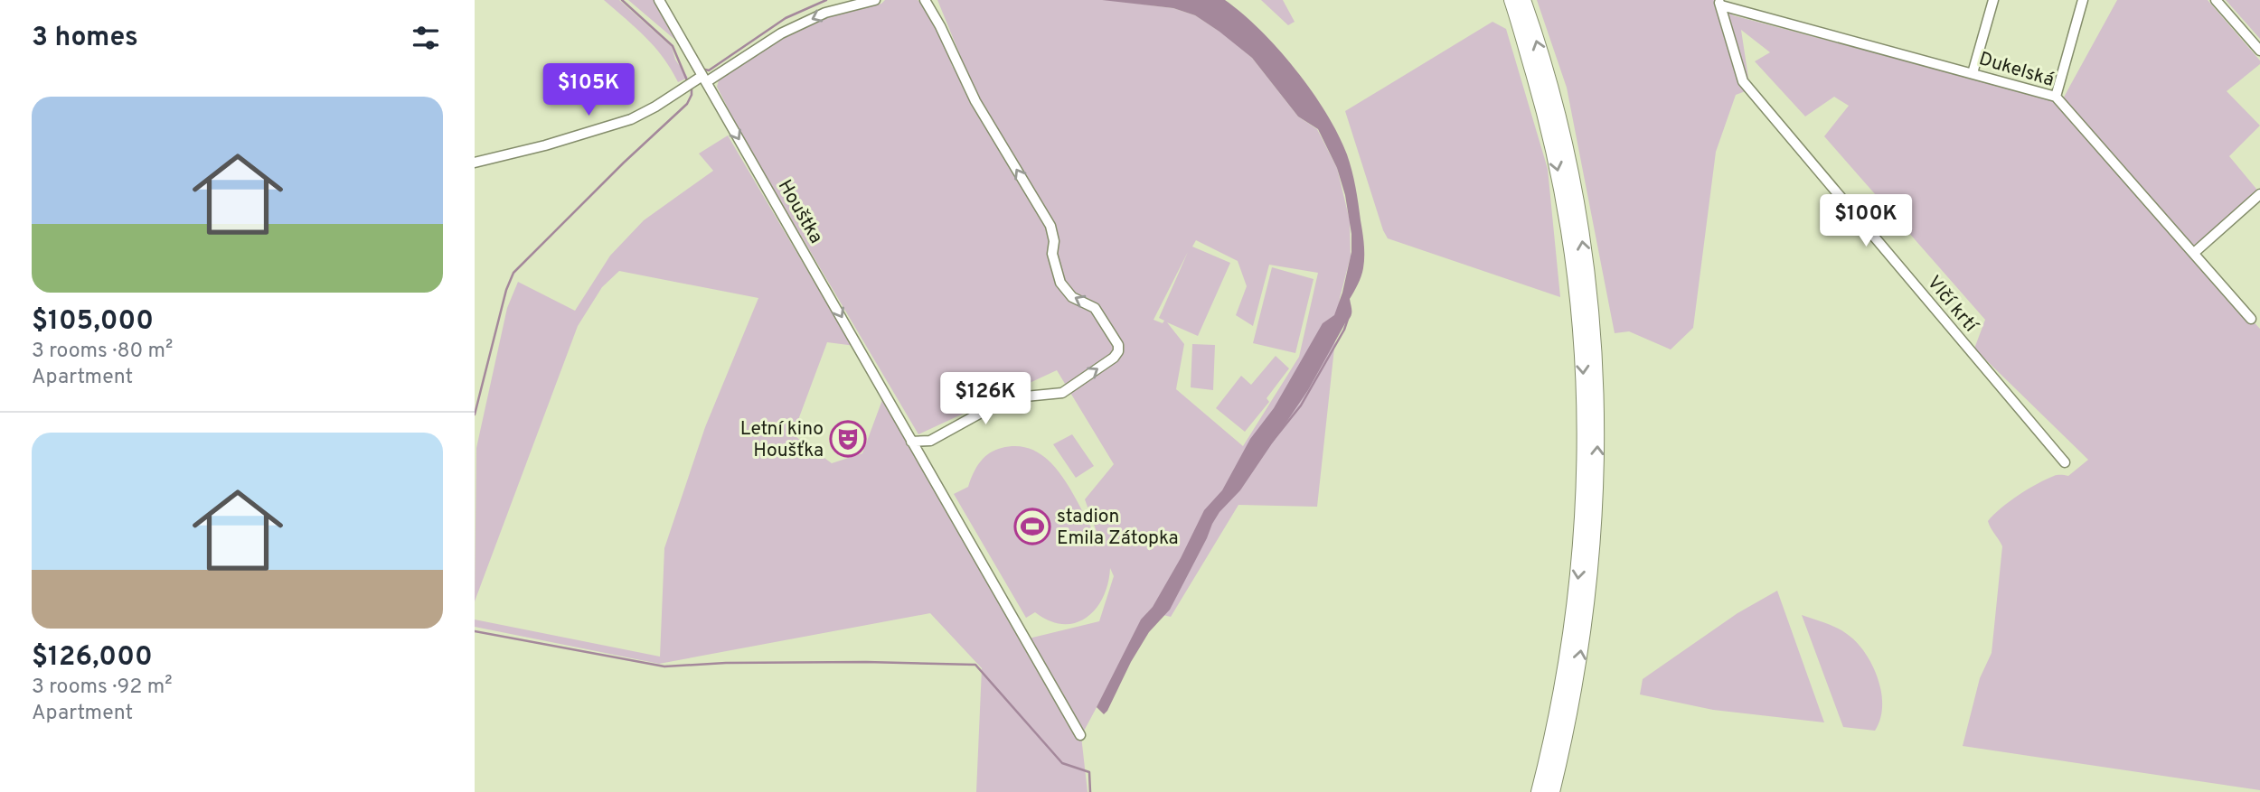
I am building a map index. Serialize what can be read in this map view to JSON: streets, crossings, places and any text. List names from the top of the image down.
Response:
{
  "streets": {
    "street": ["Dukelská", "Houštka", "Vlčí krtí"]
  },
  "crossings": [
    ["Dukelská", "Vlčí krtí"]
  ],
  "one_way": ["Houštka"],
  "places": {
    "theatre": ["Letní kino Houšťka"],
    "sports": ["stadion Emila Zátopka"]
  },
  "page": {
    "heading": "3 homes",
    "price": ["$105K", "$100K", "$126K"],
    "list": [
      {
        "name": "$105,000",
        "note": "3 rooms · 80 m² · Apartment"
      },
      {
        "name": "$126,000",
        "note": "3 rooms · 92 m² · Apartment"
      }
    ]
  }
}
